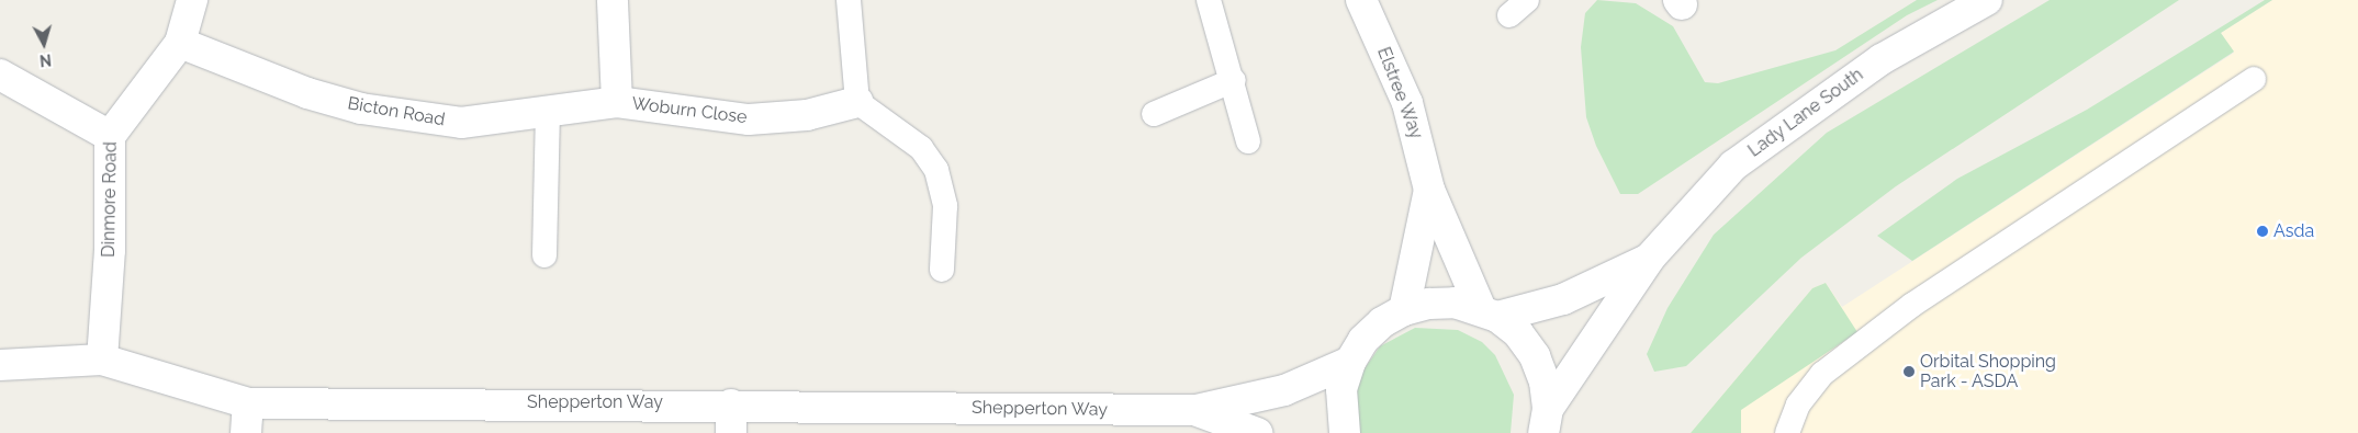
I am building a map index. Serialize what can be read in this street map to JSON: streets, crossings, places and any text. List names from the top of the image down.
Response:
{
  "streets": {
    "street": [
      "Elstree Way",
      "Woburn Close",
      "Bicton Road",
      "Lady Lane South",
      "Dinmore Road",
      "Shepperton Way"
    ]
  },
  "crossings": [
    ["Elstree Way", "Lady Lane South"],
    ["Woburn Close", "Bicton Road"],
    ["Bicton Road", "Dinmore Road"],
    ["Dinmore Road", "Shepperton Way"]
  ],
  "places": ["Asda", "Orbital Shopping Park - ASDA"],
  "north": "bottom"
}
